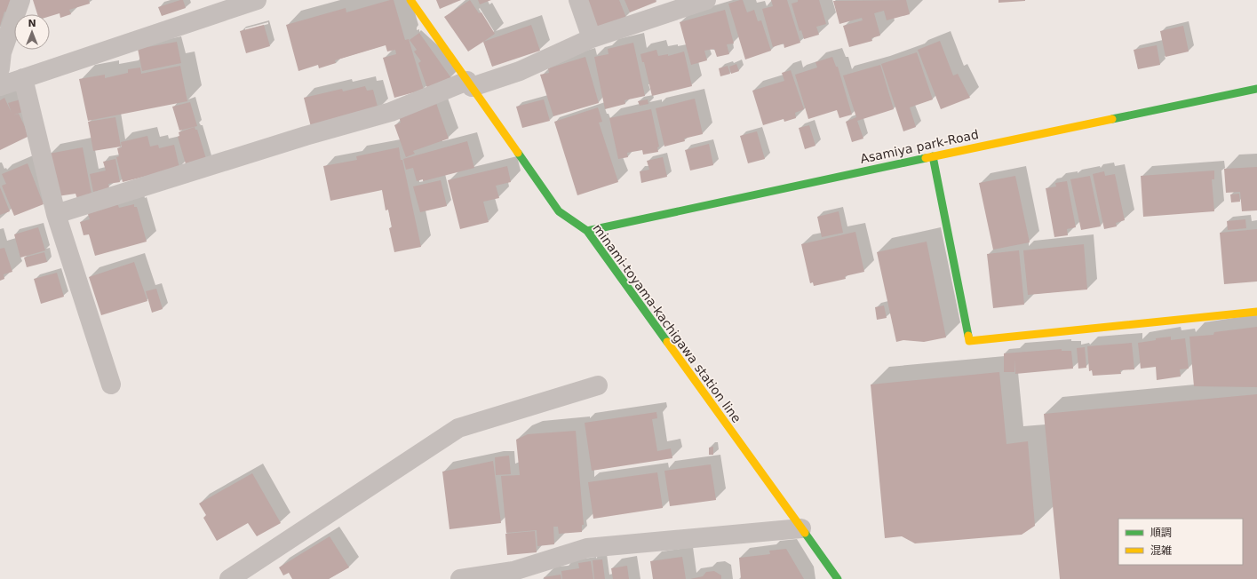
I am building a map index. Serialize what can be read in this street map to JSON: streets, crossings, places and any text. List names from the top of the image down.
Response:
{
  "streets": {
    "street": ["Asamiya park-Road", "minami-toyama-kachigawa station line"]
  },
  "crossings": [
    ["Asamiya park-Road", "minami-toyama-kachigawa station line"]
  ],
  "legend": ["順調", "混雑"],
  "north": "top"
}
